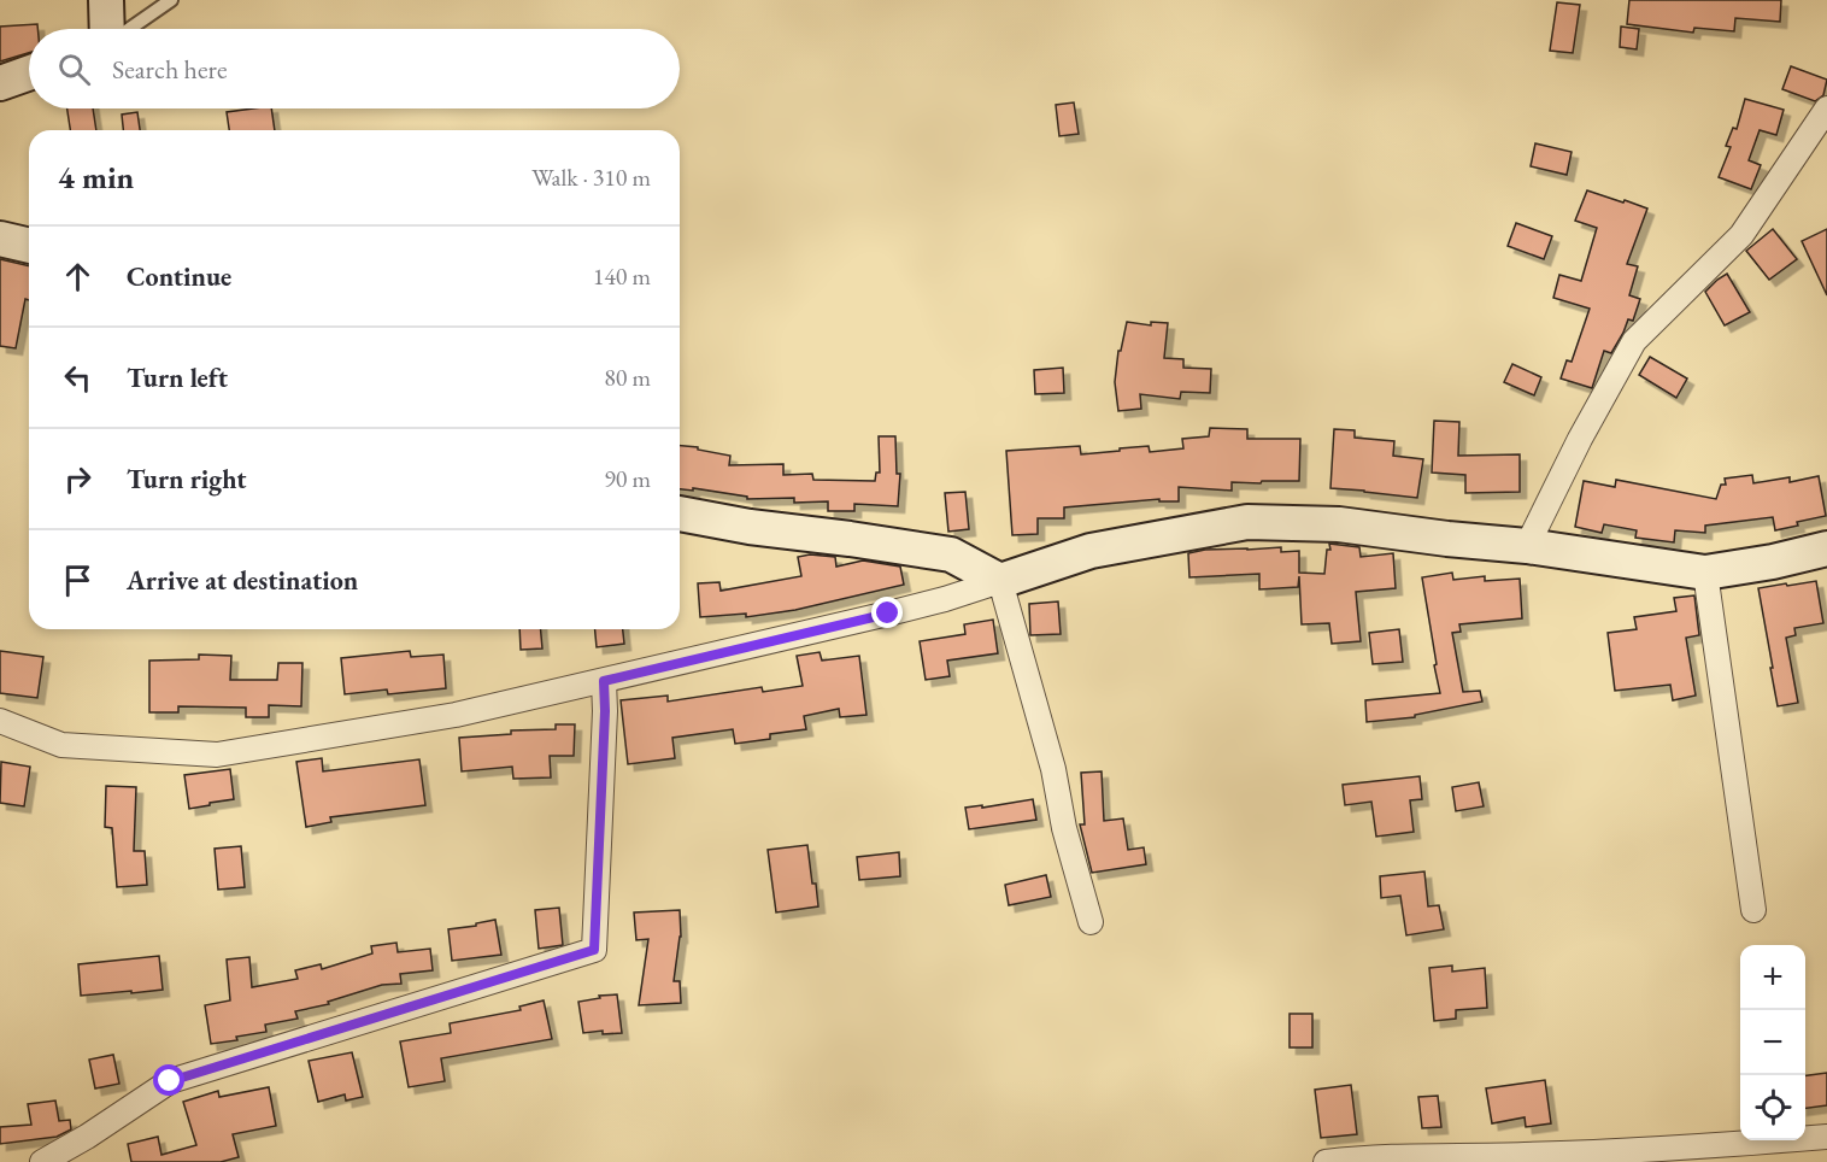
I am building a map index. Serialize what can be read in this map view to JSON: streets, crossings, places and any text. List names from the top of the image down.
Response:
{
  "page": {
    "search": "Search here",
    "heading": ["4 min", "Walk · 310 m"],
    "list": [
      ["Continue", "140 m"],
      ["Turn left", "80 m"],
      ["Turn right", "90 m"],
      "Arrive at destination"
    ],
    "map_buttons": ["+", "−"]
  }
}
